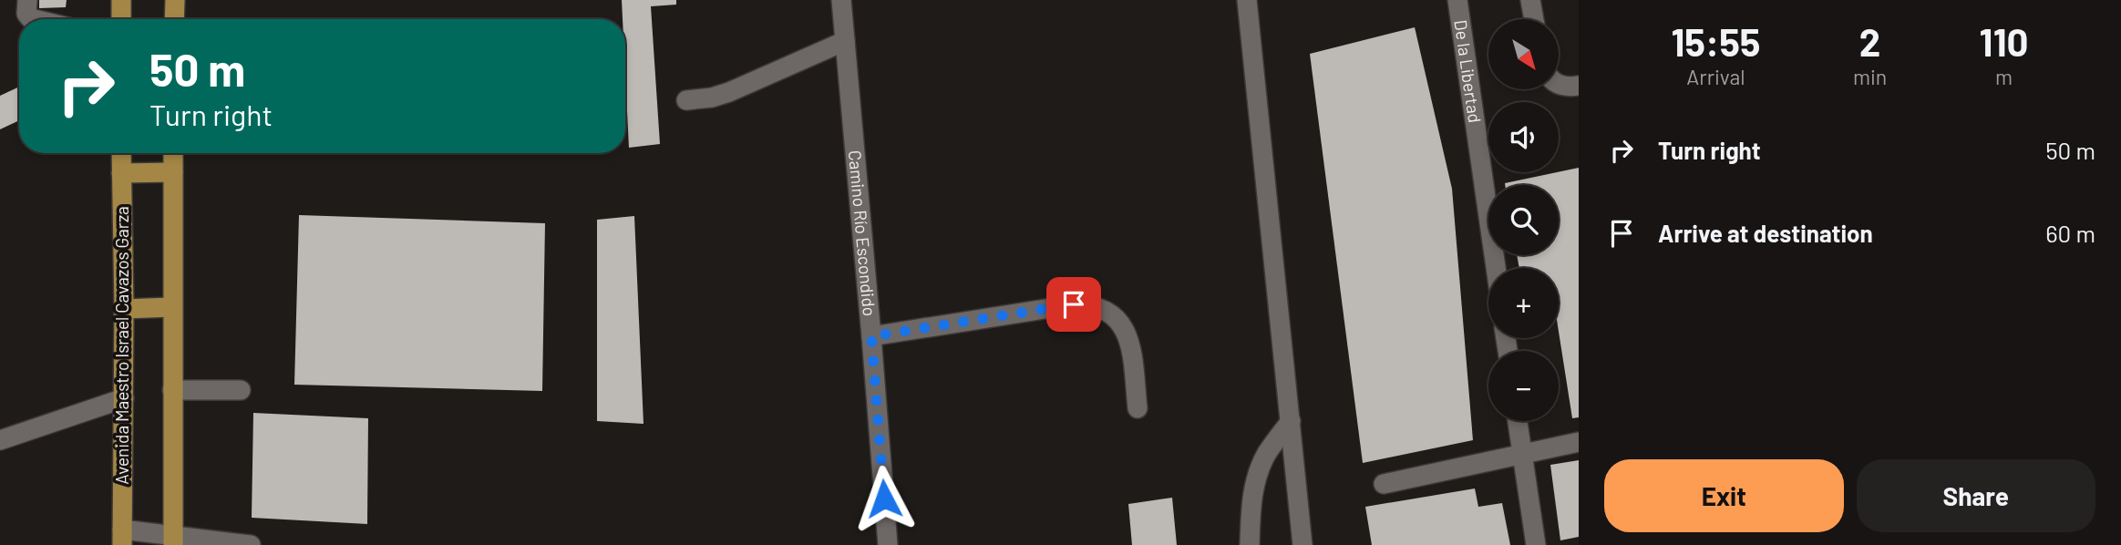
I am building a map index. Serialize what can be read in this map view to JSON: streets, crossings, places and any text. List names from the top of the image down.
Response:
{
  "streets": {
    "main road": ["Avenida Maestro Israel Cavazos Garza"],
    "street": ["De la Libertad", "Camino Río Escondido"]
  },
  "north": "bottom right",
  "page": {
    "eta": [
      "15:55",
      "Arrival",
      "2",
      "min",
      "110",
      "m"
    ],
    "map_buttons": ["+", "−"],
    "turn": ["50 m", "Turn right"],
    "list": [
      {
        "name": "Turn right",
        "value": "50 m"
      },
      {
        "name": "Arrive at destination",
        "value": "60 m"
      }
    ],
    "buttons": ["Exit", "Share"]
  }
}
